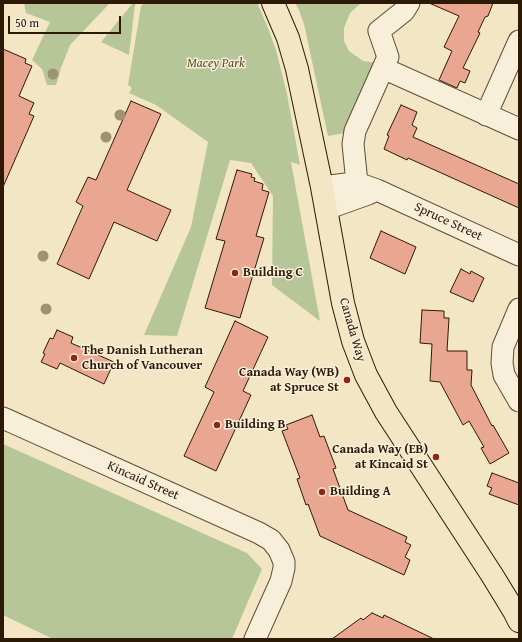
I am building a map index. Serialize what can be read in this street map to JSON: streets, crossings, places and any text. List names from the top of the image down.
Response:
{
  "streets": {
    "main road": ["Canada Way"],
    "street": ["Spruce Street", "Kincaid Street"]
  },
  "crossings": [
    ["Spruce Street", "Canada Way"]
  ],
  "parks": ["Macey Park"],
  "places": [
    "Building C",
    "The Danish Lutheran Church of Vancouver",
    "Canada Way (WB) at Spruce St",
    "Building B",
    "Canada Way (EB) at Kincaid St",
    "Building A"
  ],
  "scale_bar": "50 m"
}
